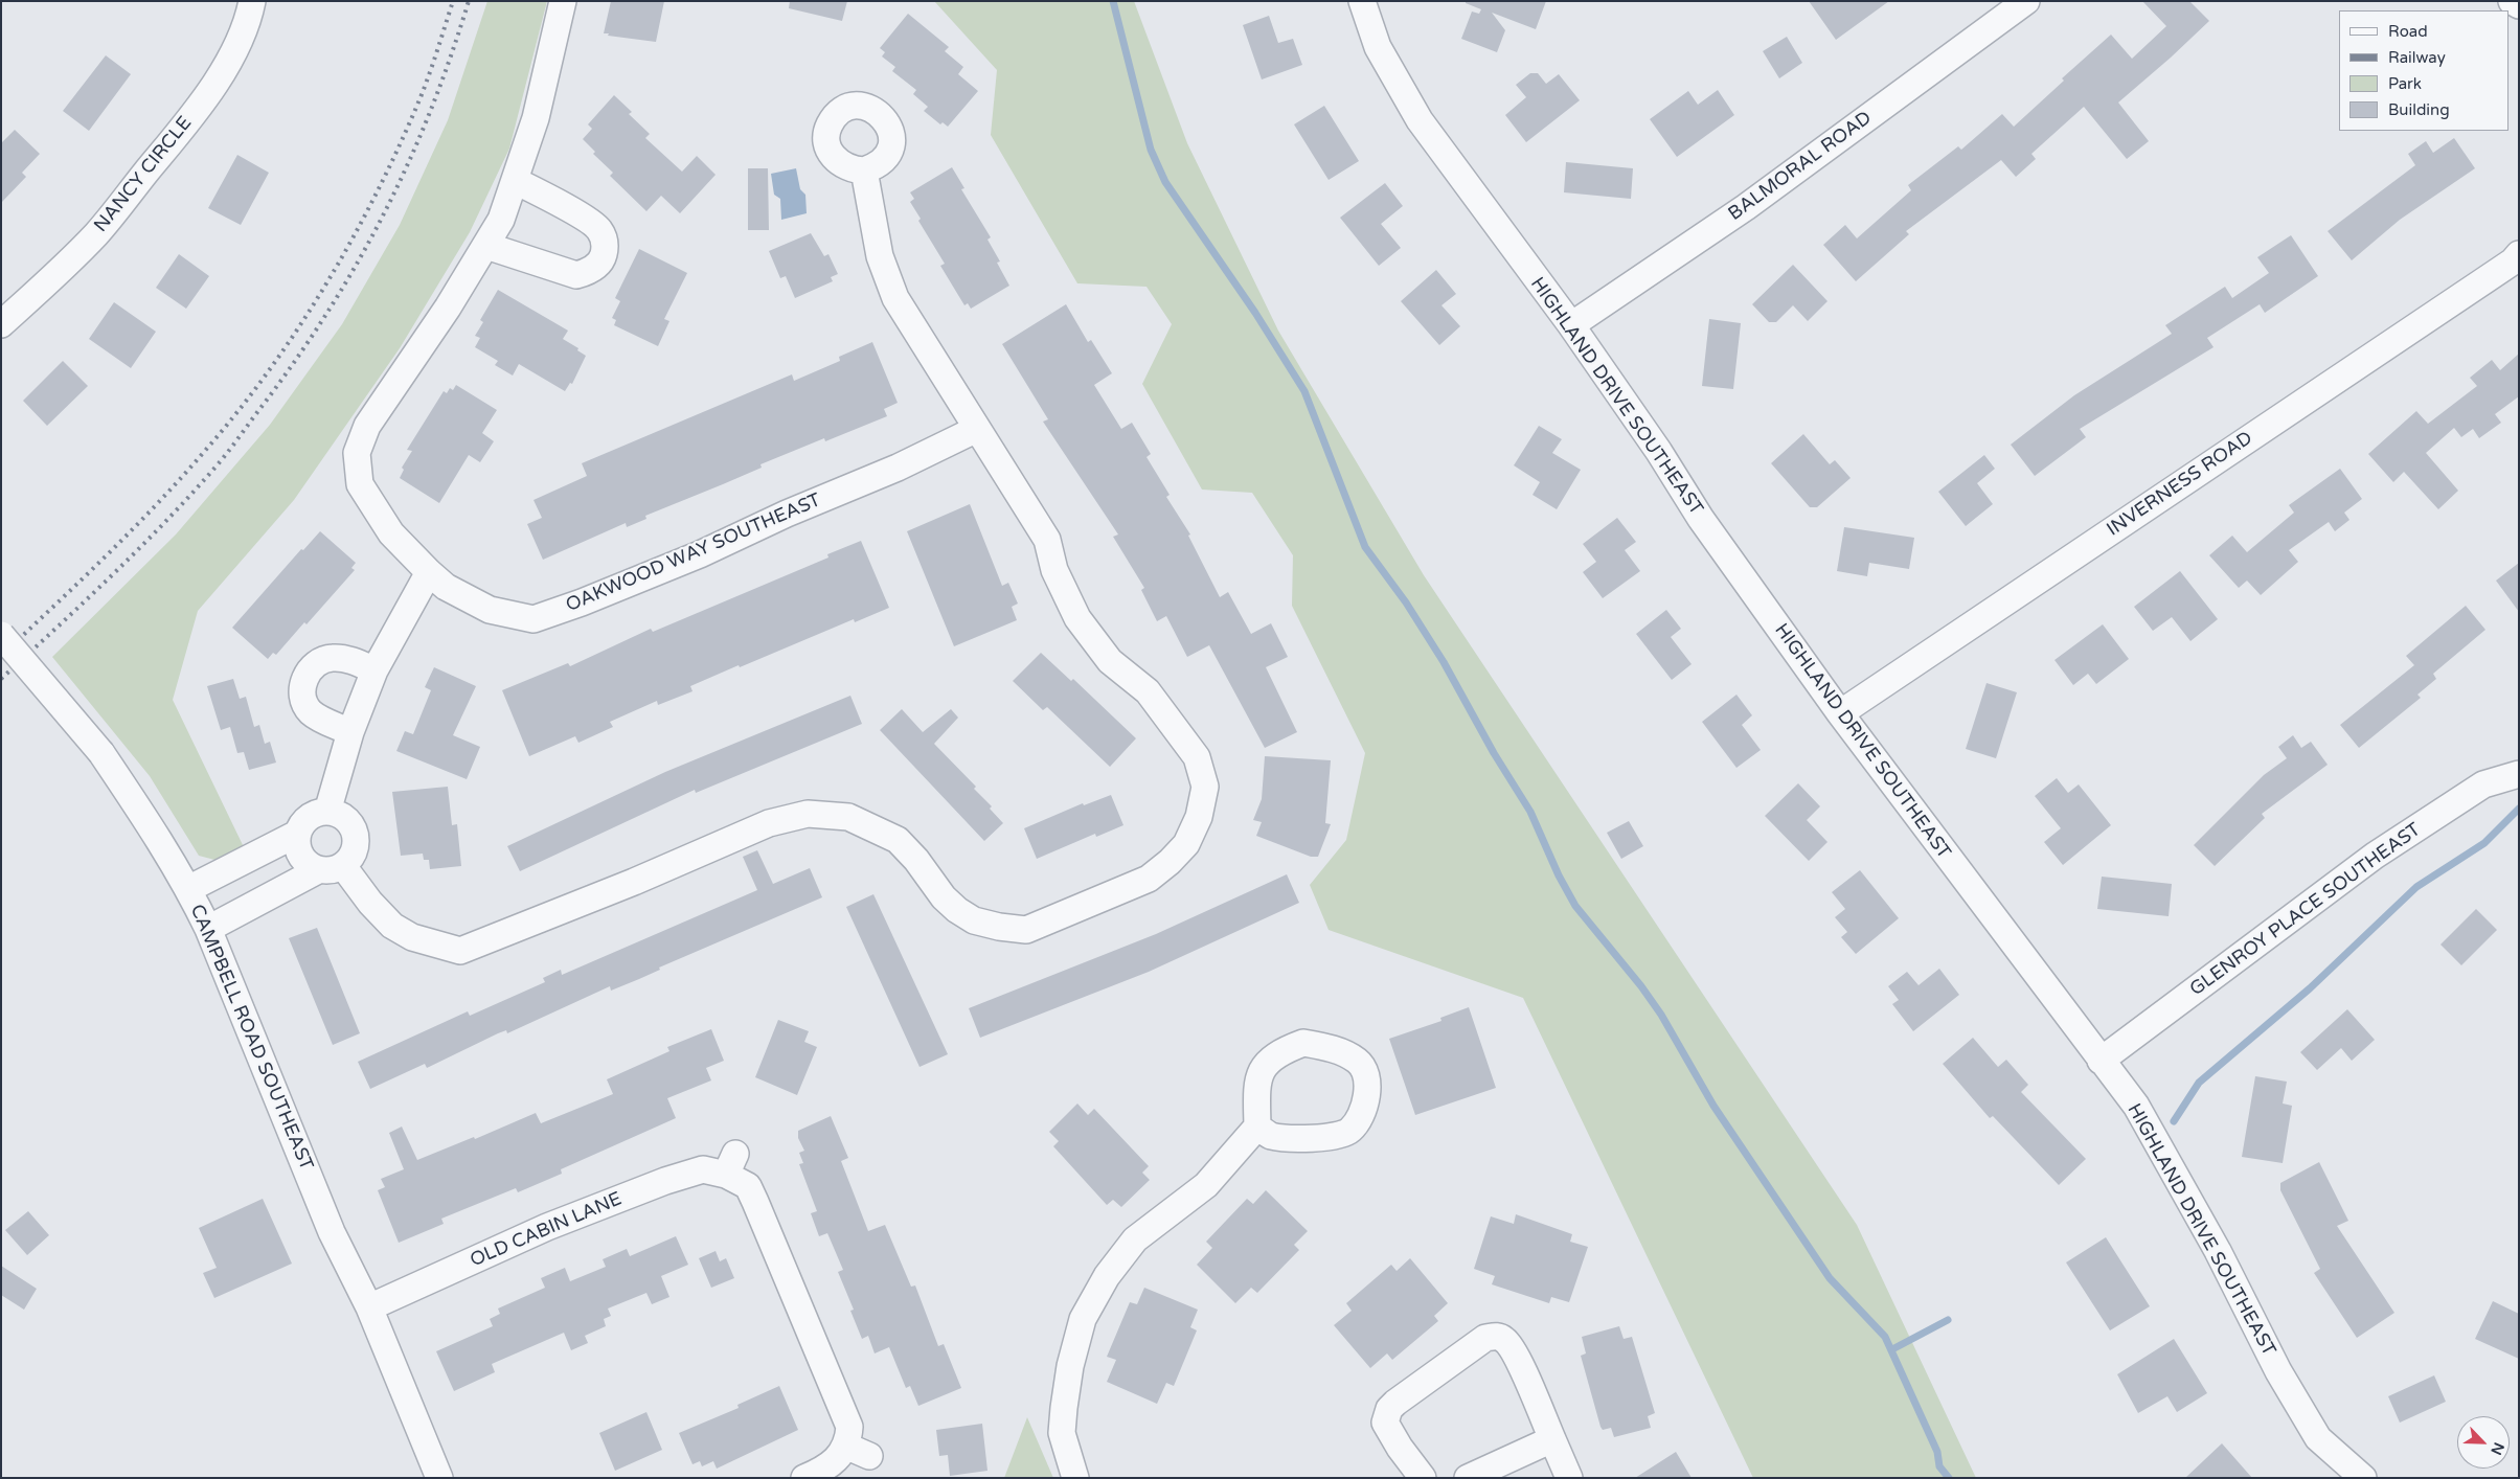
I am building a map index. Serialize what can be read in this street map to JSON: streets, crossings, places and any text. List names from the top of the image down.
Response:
{
  "streets": {
    "street": [
      "BALMORAL ROAD",
      "NANCY CIRCLE",
      "HIGHLAND DRIVE SOUTHEAST",
      "INVERNESS ROAD",
      "OAKWOOD WAY SOUTHEAST",
      "GLENROY PLACE SOUTHEAST",
      "CAMPBELL ROAD SOUTHEAST",
      "OLD CABIN LANE"
    ]
  },
  "crossings": [
    ["BALMORAL ROAD", "HIGHLAND DRIVE SOUTHEAST"],
    ["HIGHLAND DRIVE SOUTHEAST", "INVERNESS ROAD"],
    ["HIGHLAND DRIVE SOUTHEAST", "GLENROY PLACE SOUTHEAST"],
    ["CAMPBELL ROAD SOUTHEAST", "OLD CABIN LANE"]
  ],
  "legend": [
    "Road",
    "Railway",
    "Park",
    "Building"
  ],
  "north": "bottom right"
}
